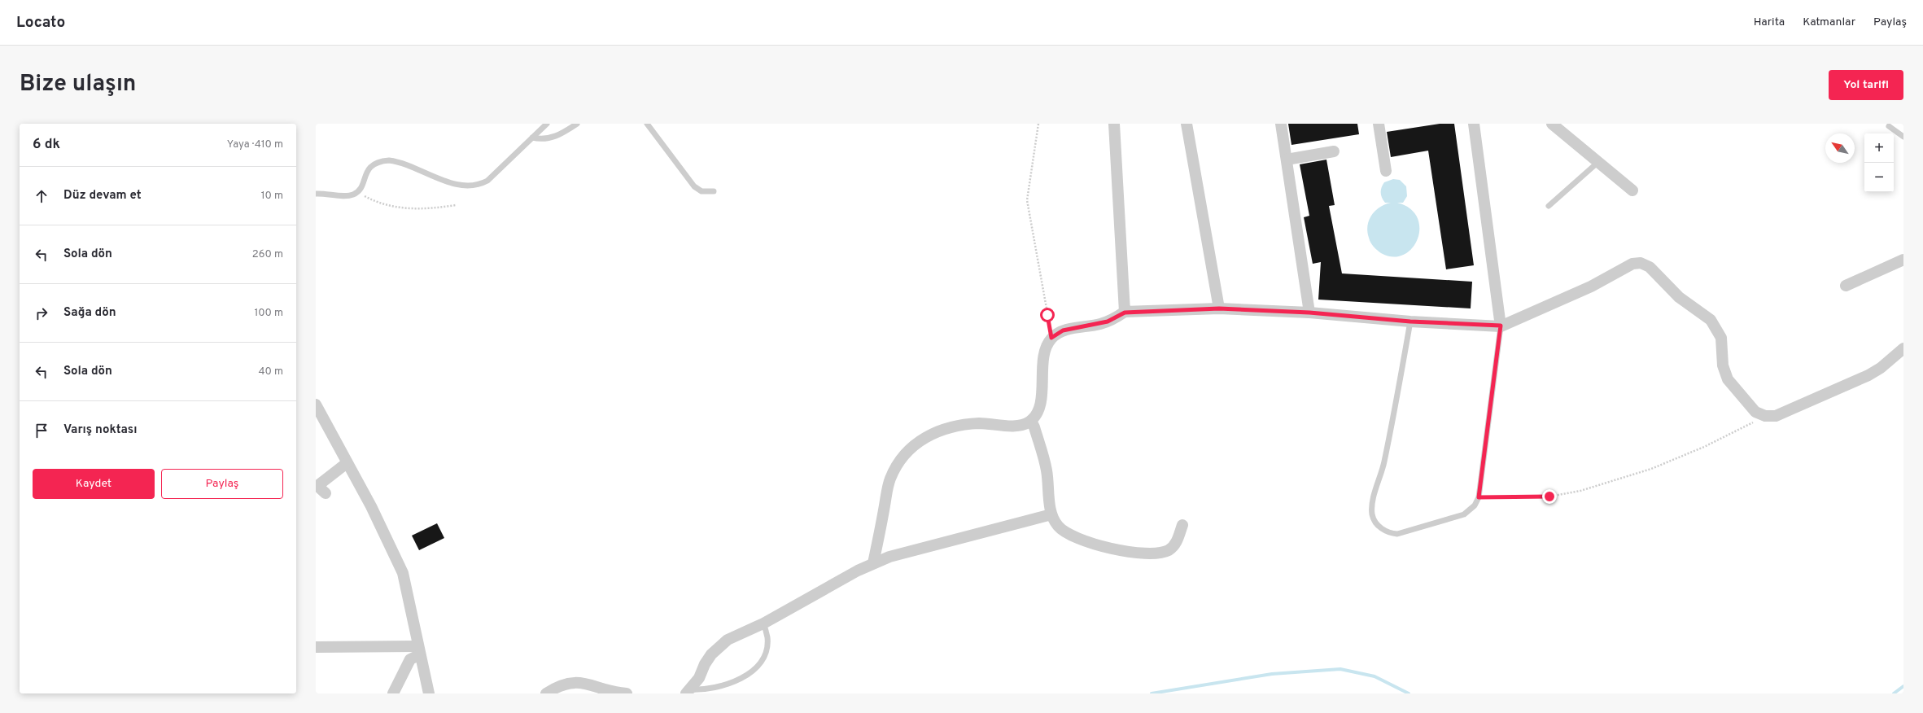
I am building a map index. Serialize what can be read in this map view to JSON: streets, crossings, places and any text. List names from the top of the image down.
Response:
{
  "north": "top left",
  "page": {
    "header": "Locato",
    "nav": ["Harita", "Katmanlar", "Paylaş"],
    "title": "Bize ulaşın",
    "buttons": [
      "Yol tarifi",
      ["Kaydet", "Paylaş"]
    ],
    "heading": ["6 dk", "Yaya · 410 m"],
    "map_buttons": ["+", "−"],
    "list": [
      ["Düz devam et", "10 m"],
      ["Sola dön", "260 m"],
      ["Sağa dön", "100 m"],
      ["Sola dön", "40 m"],
      "Varış noktası"
    ]
  }
}
